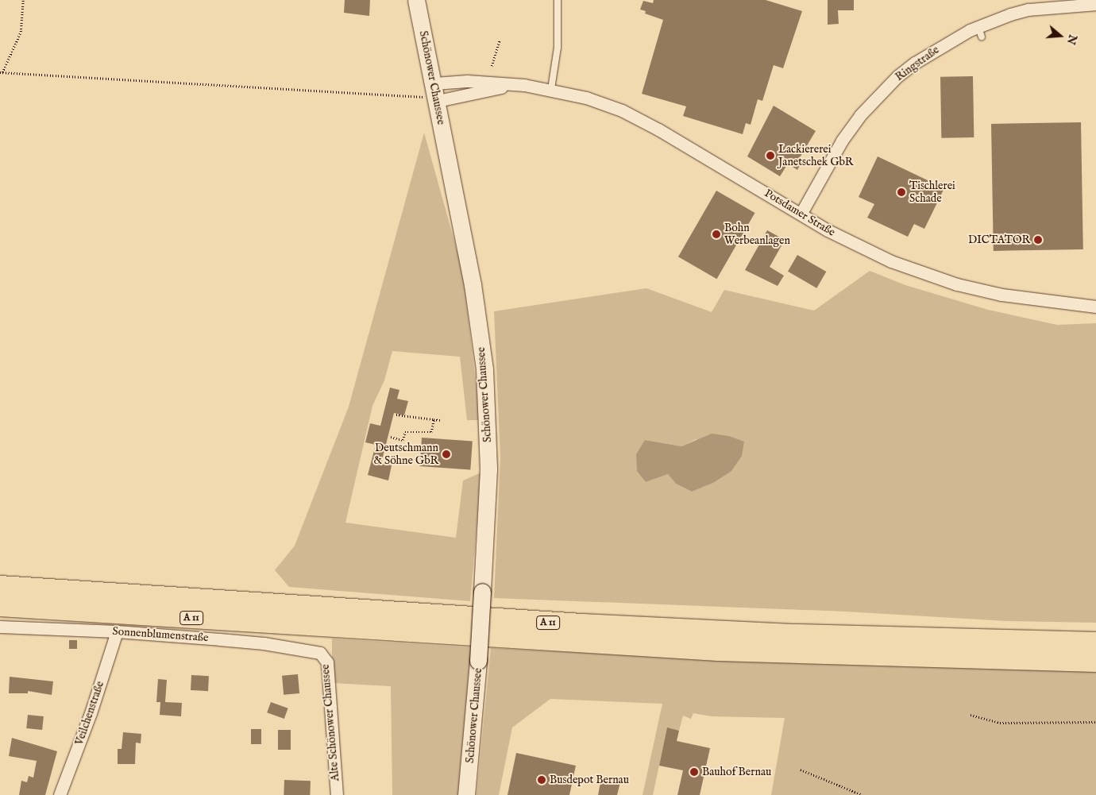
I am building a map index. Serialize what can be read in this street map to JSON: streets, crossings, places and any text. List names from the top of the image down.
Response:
{
  "streets": {
    "highway": ["A 11"],
    "main road": ["Schönower Chaussee"],
    "street": [
      "Ringstraße",
      "Potsdamer Straße",
      "Sonnenblumenstraße",
      "Veilchenstraße",
      "Alte Schönower Chaussee"
    ]
  },
  "crossings": [
    ["Ringstraße", "Potsdamer Straße"],
    ["Schönower Chaussee", "Potsdamer Straße"],
    ["Sonnenblumenstraße", "Veilchenstraße"],
    ["Sonnenblumenstraße", "Alte Schönower Chaussee"]
  ],
  "places": [
    "Lackiererei Janetschek GbR",
    "Tischlerei Schade",
    "Bohn Werbeanlagen",
    "DICTATOR",
    "Deutschmann & Söhne GbR",
    "Bauhof Bernau",
    "Busdepot Bernau"
  ],
  "north": "right"
}
